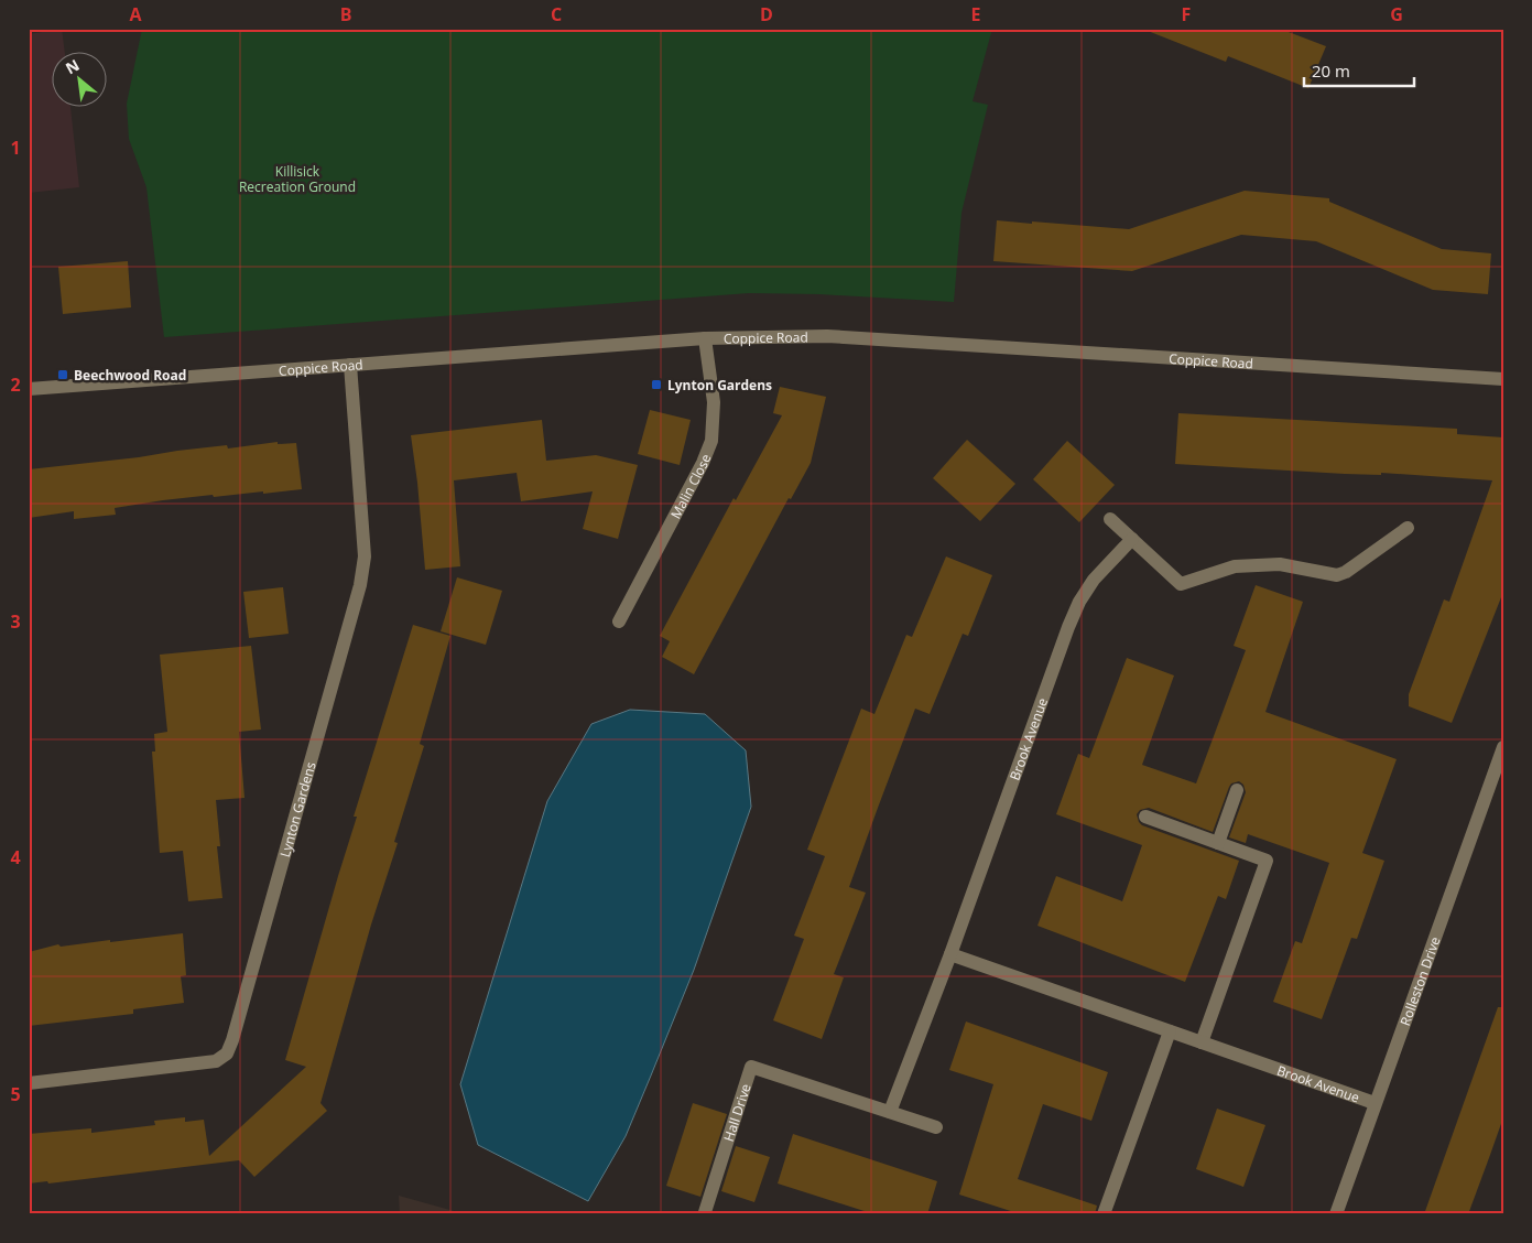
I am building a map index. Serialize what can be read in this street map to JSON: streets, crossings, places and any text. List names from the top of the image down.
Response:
{
  "streets": {
    "street": [
      "Coppice Road",
      "Malin Close",
      "Brook Avenue",
      "Lynton Gardens",
      "Rolleston Drive",
      "Hall Drive"
    ]
  },
  "crossings": [
    ["Coppice Road", "Malin Close"],
    ["Coppice Road", "Lynton Gardens"],
    ["Brook Avenue", "Rolleston Drive"],
    ["Brook Avenue", "Hall Drive"]
  ],
  "parks": ["Killisick Recreation Ground"],
  "places": {
    "transit": ["Beechwood Road", "Lynton Gardens"]
  },
  "scale_bar": "20 m",
  "north": "top left",
  "grid": {
    "columns": [
      "A",
      "B",
      "C",
      "D",
      "E",
      "F",
      "G"
    ],
    "rows": [
      "1",
      "2",
      "3",
      "4",
      "5"
    ]
  }
}
